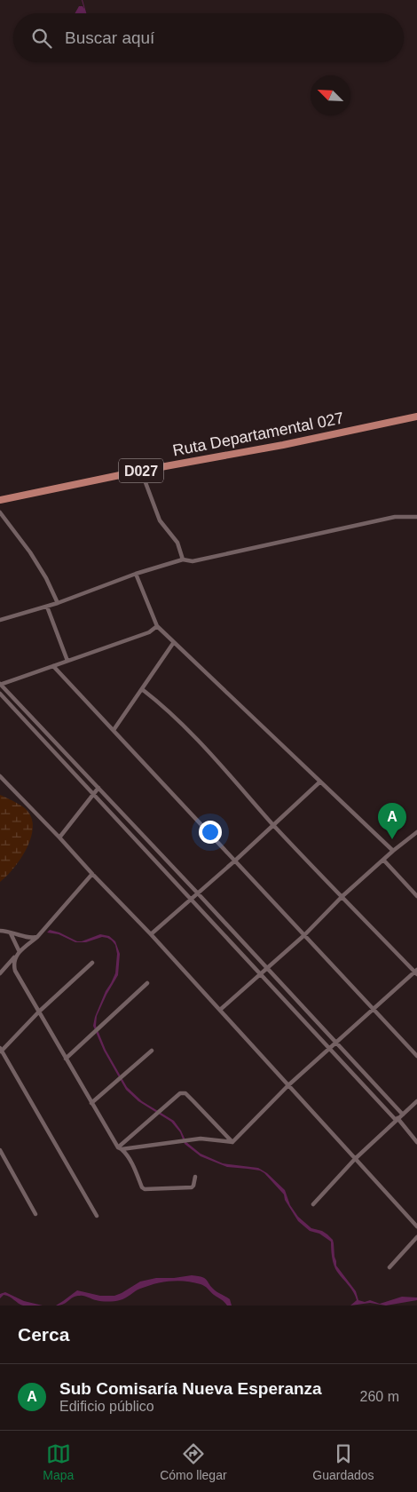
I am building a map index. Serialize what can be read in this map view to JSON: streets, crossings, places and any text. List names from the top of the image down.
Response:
{
  "streets": {
    "main road": ["Ruta Departamental 027", "D027"]
  },
  "north": "top left",
  "page": {
    "search": "Buscar aquí",
    "pins": "A",
    "heading": "Cerca",
    "list": [
      {
        "mark": "A",
        "name": "Sub Comisaría Nueva Esperanza",
        "note": "Edificio público",
        "value": "260 m"
      }
    ],
    "nav": ["Mapa", "Cómo llegar", "Guardados"]
  }
}
